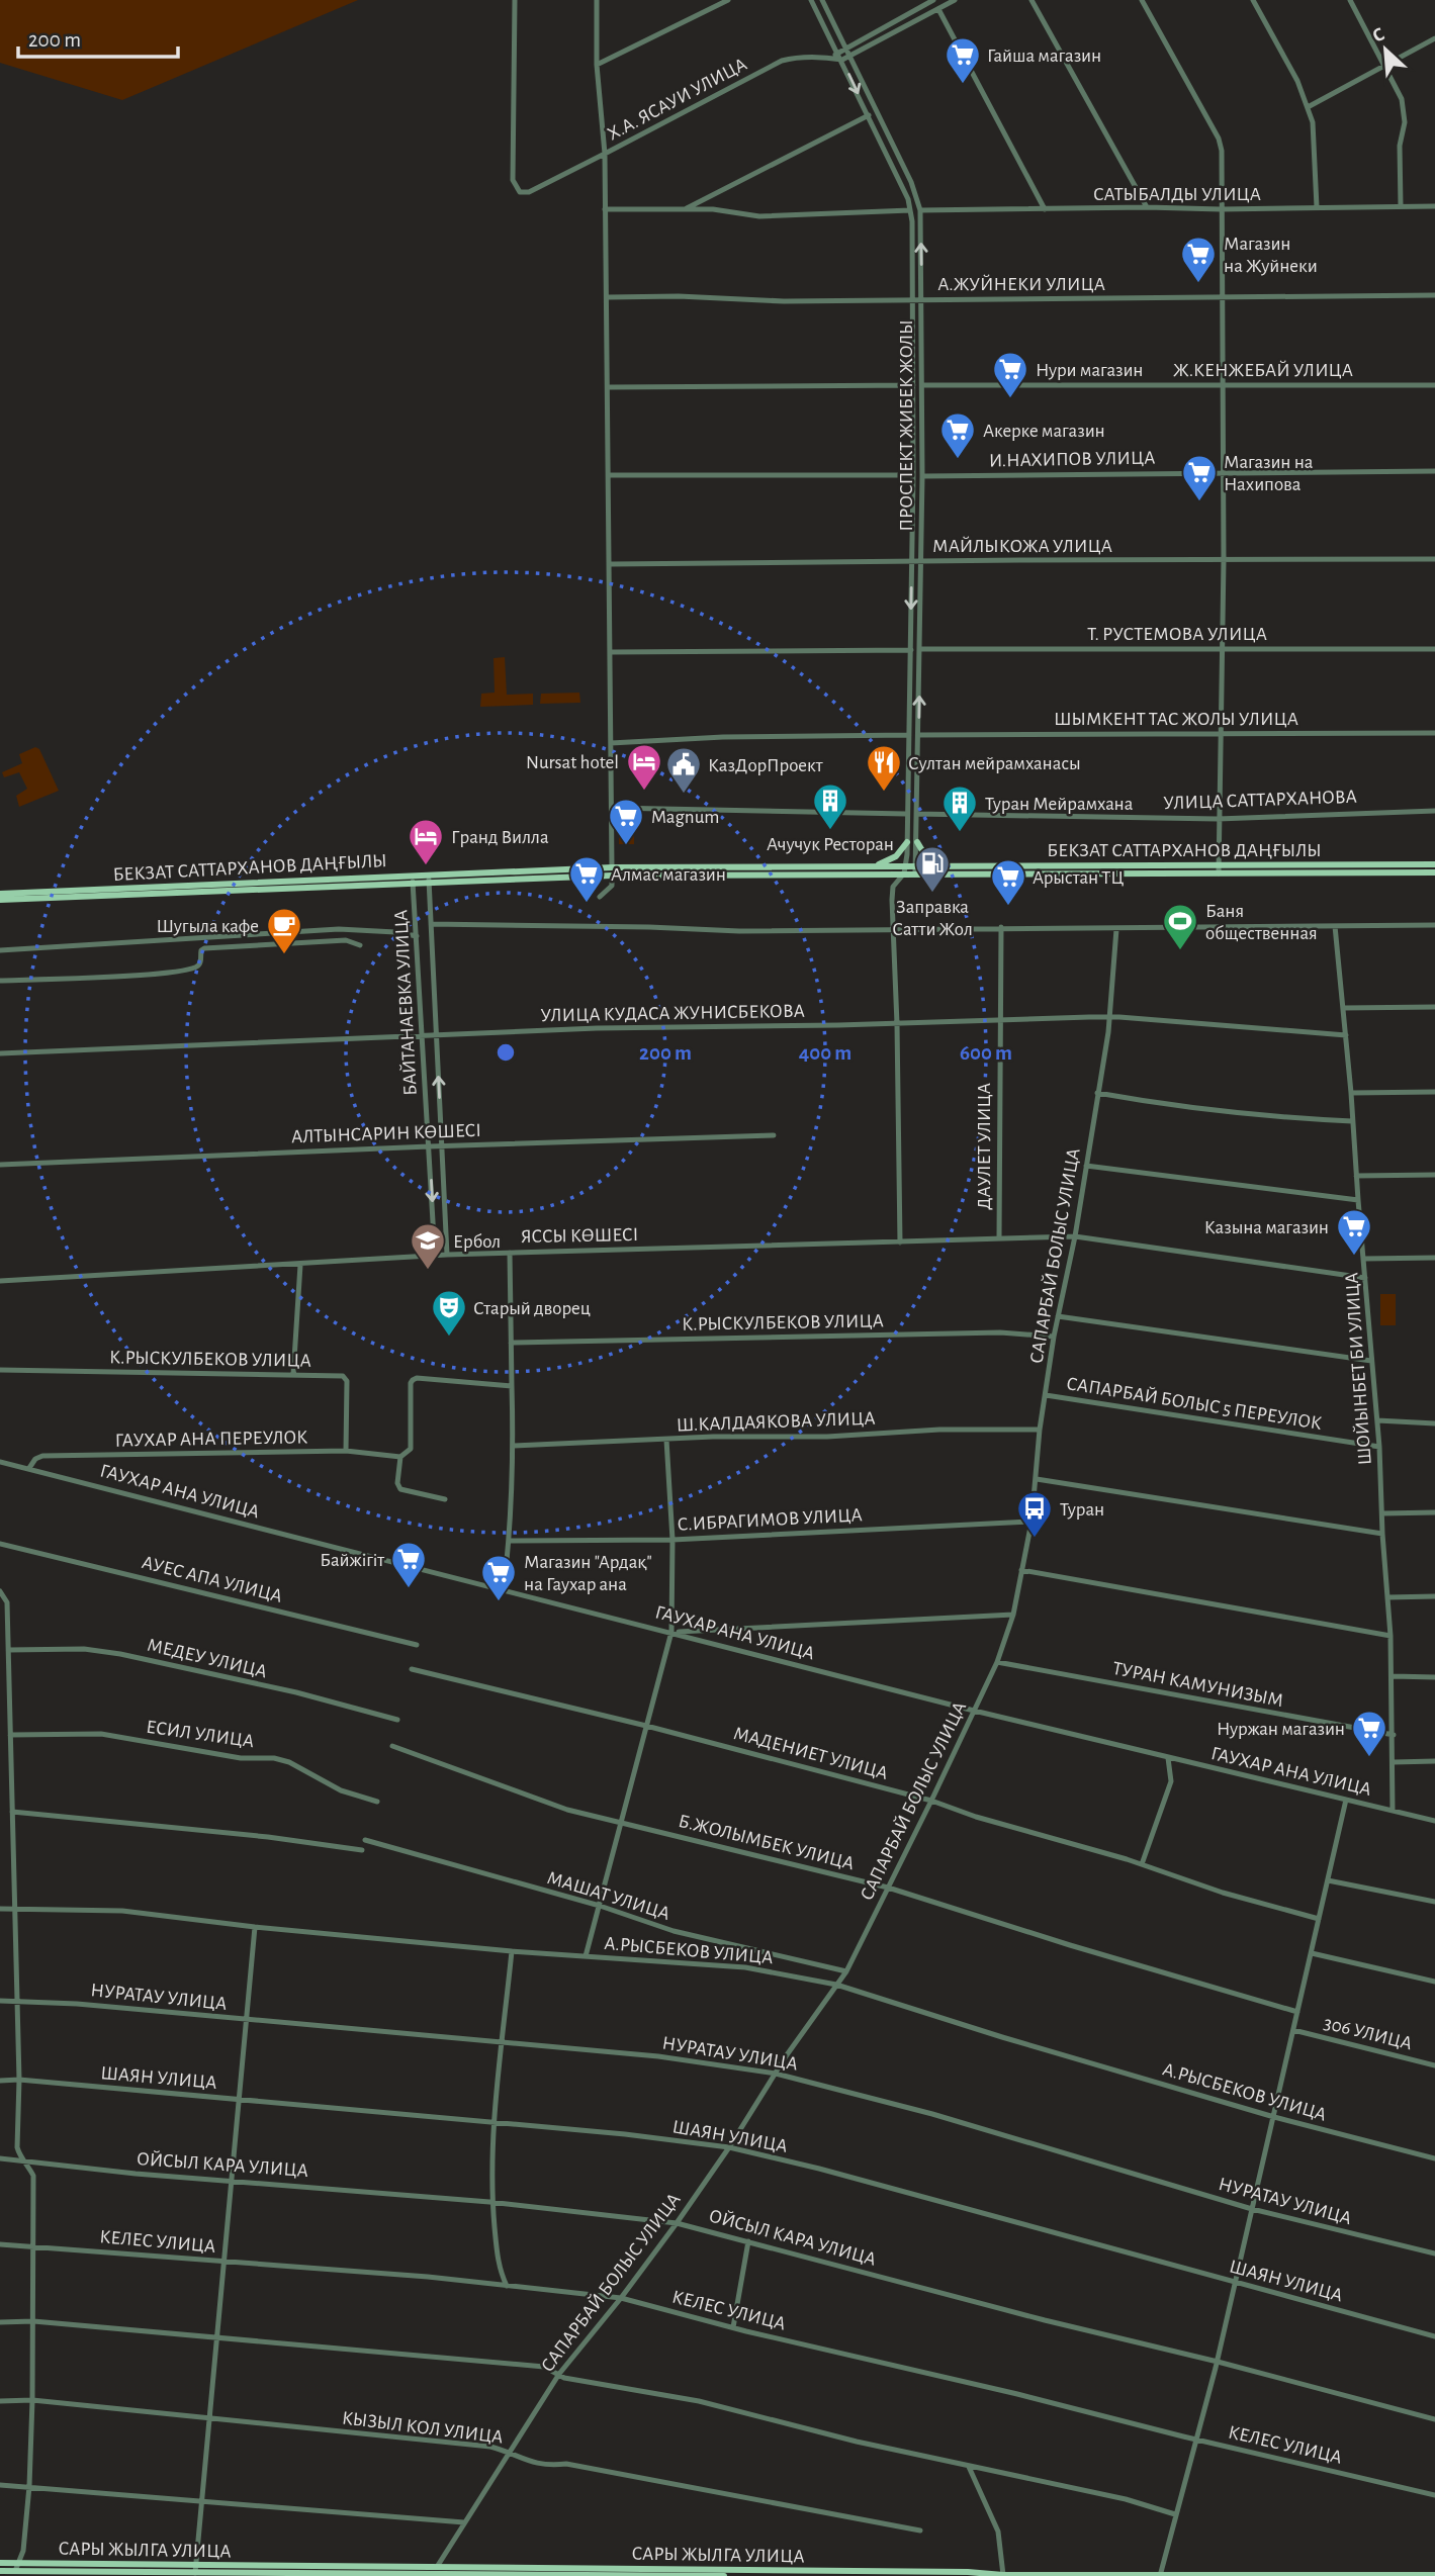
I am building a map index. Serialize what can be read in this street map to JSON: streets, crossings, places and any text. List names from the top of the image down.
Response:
{
  "streets": {
    "main road": ["БЕКЗАТ САТТАРХАНОВ ДАҢҒЫЛЫ", "САРЫ ЖЫЛГА УЛИЦА"],
    "street": [
      "Х.А. ЯСАУИ УЛИЦА",
      "САТЫБАЛДЫ УЛИЦА",
      "А.ЖУЙНЕКИ УЛИЦА",
      "Ж.КЕНЖЕБАЙ УЛИЦА",
      "ПРОСПЕКТ ЖИБЕК ЖОЛЫ",
      "И.НАХИПОВ УЛИЦА",
      "МАЙЛЫКОЖА УЛИЦА",
      "Т. РУСТЕМОВА УЛИЦА",
      "ШЫМКЕНТ ТАС ЖОЛЫ УЛИЦА",
      "УЛИЦА САТТАРХАНОВА",
      "БАЙТАНАЕВКА УЛИЦА",
      "УЛИЦА КУДАСА ЖУНИСБЕКОВА",
      "АЛТЫНСАРИН КӨШЕСІ",
      "ДАУЛЕТ УЛИЦА",
      "ЯССЫ КӨШЕСІ",
      "САПАРБАЙ БОЛЫС УЛИЦА",
      "К.РЫСКУЛБЕКОВ УЛИЦА",
      "ШОЙЫНБЕТ БИ УЛИЦА",
      "САПАРБАЙ БОЛЫС 5 ПЕРЕУЛОК",
      "Ш.КАЛДАЯКОВА УЛИЦА",
      "ГАУХАР АНА ПЕРЕУЛОК",
      "ГАУХАР АНА УЛИЦА",
      "С.ИБРАГИМОВ УЛИЦА",
      "АУЕС АПА УЛИЦА",
      "МЕДЕУ УЛИЦА",
      "ТУРАН КАМУНИЗЫМ",
      "ЕСИЛ УЛИЦА",
      "МАДЕНИЕТ УЛИЦА",
      "Б.ЖОЛЫМБЕК УЛИЦА",
      "МАШАТ УЛИЦА",
      "А.РЫСБЕКОВ УЛИЦА",
      "НУРАТАУ УЛИЦА",
      "306 УЛИЦА",
      "ШАЯН УЛИЦА",
      "ОЙСЫЛ КАРА УЛИЦА",
      "КЕЛЕС УЛИЦА",
      "КЫЗЫЛ КОЛ УЛИЦА"
    ]
  },
  "crossings": [
    ["Х.А. ЯСАУИ УЛИЦА", "ПРОСПЕКТ ЖИБЕК ЖОЛЫ"],
    ["САТЫБАЛДЫ УЛИЦА", "ПРОСПЕКТ ЖИБЕК ЖОЛЫ"],
    ["А.ЖУЙНЕКИ УЛИЦА", "ПРОСПЕКТ ЖИБЕК ЖОЛЫ"],
    ["Ж.КЕНЖЕБАЙ УЛИЦА", "ПРОСПЕКТ ЖИБЕК ЖОЛЫ"],
    ["ПРОСПЕКТ ЖИБЕК ЖОЛЫ", "И.НАХИПОВ УЛИЦА"],
    ["ПРОСПЕКТ ЖИБЕК ЖОЛЫ", "МАЙЛЫКОЖА УЛИЦА"],
    ["ПРОСПЕКТ ЖИБЕК ЖОЛЫ", "Т. РУСТЕМОВА УЛИЦА"],
    ["ПРОСПЕКТ ЖИБЕК ЖОЛЫ", "ШЫМКЕНТ ТАС ЖОЛЫ УЛИЦА"],
    ["ПРОСПЕКТ ЖИБЕК ЖОЛЫ", "УЛИЦА САТТАРХАНОВА"],
    ["ПРОСПЕКТ ЖИБЕК ЖОЛЫ", "БЕКЗАТ САТТАРХАНОВ ДАҢҒЫЛЫ"],
    ["ПРОСПЕКТ ЖИБЕК ЖОЛЫ", "УЛИЦА КУДАСА ЖУНИСБЕКОВА"],
    ["ПРОСПЕКТ ЖИБЕК ЖОЛЫ", "ЯССЫ КӨШЕСІ"],
    ["БЕКЗАТ САТТАРХАНОВ ДАҢҒЫЛЫ", "БАЙТАНАЕВКА УЛИЦА"],
    ["БАЙТАНАЕВКА УЛИЦА", "УЛИЦА КУДАСА ЖУНИСБЕКОВА"],
    ["БАЙТАНАЕВКА УЛИЦА", "АЛТЫНСАРИН КӨШЕСІ"],
    ["БАЙТАНАЕВКА УЛИЦА", "ЯССЫ КӨШЕСІ"],
    ["УЛИЦА КУДАСА ЖУНИСБЕКОВА", "ДАУЛЕТ УЛИЦА"],
    ["УЛИЦА КУДАСА ЖУНИСБЕКОВА", "САПАРБАЙ БОЛЫС УЛИЦА"],
    ["УЛИЦА КУДАСА ЖУНИСБЕКОВА", "ШОЙЫНБЕТ БИ УЛИЦА"],
    ["ДАУЛЕТ УЛИЦА", "ЯССЫ КӨШЕСІ"],
    ["ЯССЫ КӨШЕСІ", "САПАРБАЙ БОЛЫС УЛИЦА"],
    ["ЯССЫ КӨШЕСІ", "ШОЙЫНБЕТ БИ УЛИЦА"],
    ["САПАРБАЙ БОЛЫС УЛИЦА", "К.РЫСКУЛБЕКОВ УЛИЦА"],
    ["САПАРБАЙ БОЛЫС УЛИЦА", "САПАРБАЙ БОЛЫС 5 ПЕРЕУЛОК"],
    ["САПАРБАЙ БОЛЫС УЛИЦА", "Ш.КАЛДАЯКОВА УЛИЦА"],
    ["САПАРБАЙ БОЛЫС УЛИЦА", "ГАУХАР АНА УЛИЦА"],
    ["САПАРБАЙ БОЛЫС УЛИЦА", "С.ИБРАГИМОВ УЛИЦА"],
    ["САПАРБАЙ БОЛЫС УЛИЦА", "ТУРАН КАМУНИЗЫМ"],
    ["САПАРБАЙ БОЛЫС УЛИЦА", "МАДЕНИЕТ УЛИЦА"],
    ["САПАРБАЙ БОЛЫС УЛИЦА", "Б.ЖОЛЫМБЕК УЛИЦА"],
    ["САПАРБАЙ БОЛЫС УЛИЦА", "МАШАТ УЛИЦА"],
    ["САПАРБАЙ БОЛЫС УЛИЦА", "А.РЫСБЕКОВ УЛИЦА"],
    ["САПАРБАЙ БОЛЫС УЛИЦА", "НУРАТАУ УЛИЦА"],
    ["САПАРБАЙ БОЛЫС УЛИЦА", "ШАЯН УЛИЦА"],
    ["САПАРБАЙ БОЛЫС УЛИЦА", "ОЙСЫЛ КАРА УЛИЦА"],
    ["САПАРБАЙ БОЛЫС УЛИЦА", "КЕЛЕС УЛИЦА"],
    ["САПАРБАЙ БОЛЫС УЛИЦА", "КЫЗЫЛ КОЛ УЛИЦА"],
    ["САПАРБАЙ БОЛЫС УЛИЦА", "САРЫ ЖЫЛГА УЛИЦА"],
    ["К.РЫСКУЛБЕКОВ УЛИЦА", "ГАУХАР АНА ПЕРЕУЛОК"],
    ["ШОЙЫНБЕТ БИ УЛИЦА", "САПАРБАЙ БОЛЫС 5 ПЕРЕУЛОК"],
    ["ШОЙЫНБЕТ БИ УЛИЦА", "ГАУХАР АНА УЛИЦА"],
    ["ШОЙЫНБЕТ БИ УЛИЦА", "ТУРАН КАМУНИЗЫМ"],
    ["ГАУХАР АНА ПЕРЕУЛОК", "ГАУХАР АНА УЛИЦА"]
  ],
  "places": {
    "supermarket": [
      "Гайша магазин",
      "Магазин на Жуйнеки",
      "Нури магазин",
      "Акерке магазин",
      "Магазин на Нахипова",
      "Magnum",
      "Алмас магазин",
      "Арыстан ТЦ",
      "Казына магазин",
      "Байжігіт",
      "Магазин \"Ардақ\" на Гаухар ана",
      "Нуржан магазин"
    ],
    "hotel": ["Nursat hotel", "Гранд Вилла"],
    "restaurant": ["Султан мейрамханасы"],
    "public building": ["КазДорПроект"],
    "building": ["Ачучук Ресторан", "Туран Мейрамхана"],
    "fuel station": ["Заправка Сатти Жол"],
    "sports": ["Баня общественная"],
    "cafe": ["Шугыла кафе"],
    "school or university": ["Ербол"],
    "theatre": ["Старый дворец"],
    "bus stop": ["Туран"]
  },
  "scale_bar": "200 m",
  "north": "top left",
  "rings": ["200 m", "400 m", "600 m"]
}
